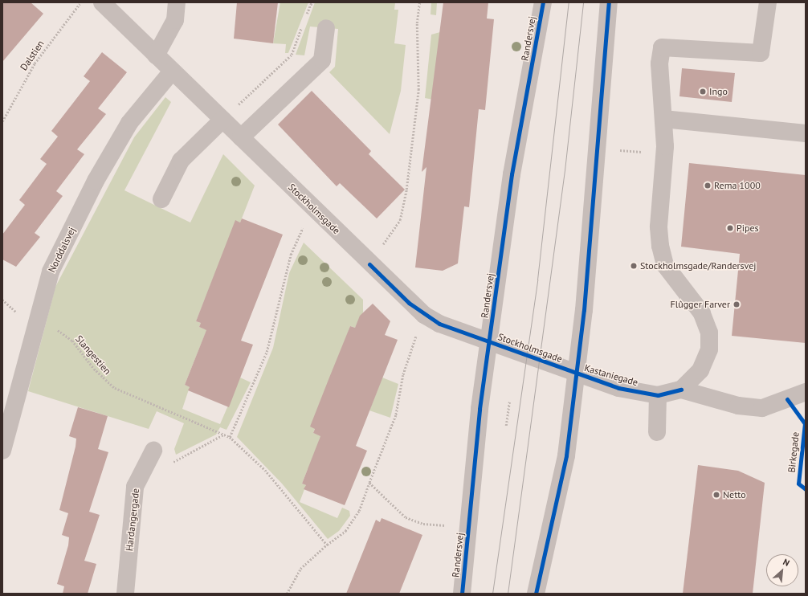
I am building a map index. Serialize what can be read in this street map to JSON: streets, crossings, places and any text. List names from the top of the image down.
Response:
{
  "streets": {
    "street": [
      "Randersvej",
      "Stockholmsgade",
      "Norddalsvej",
      "Kastaniegade",
      "Hardangergade"
    ],
    "path": ["Dalstien", "Slangestien"],
    "cycle path": ["Birkegade"]
  },
  "crossings": [
    ["Randersvej", "Stockholmsgade"],
    ["Stockholmsgade", "Norddalsvej"],
    ["Stockholmsgade", "Kastaniegade"],
    ["Norddalsvej", "Slangestien"]
  ],
  "places": [
    "Ingo",
    "Rema 1000",
    "Pipes",
    "Stockholmsgade/Randersvej",
    "Flûgger Farver",
    "Netto"
  ],
  "north": "top right"
}
